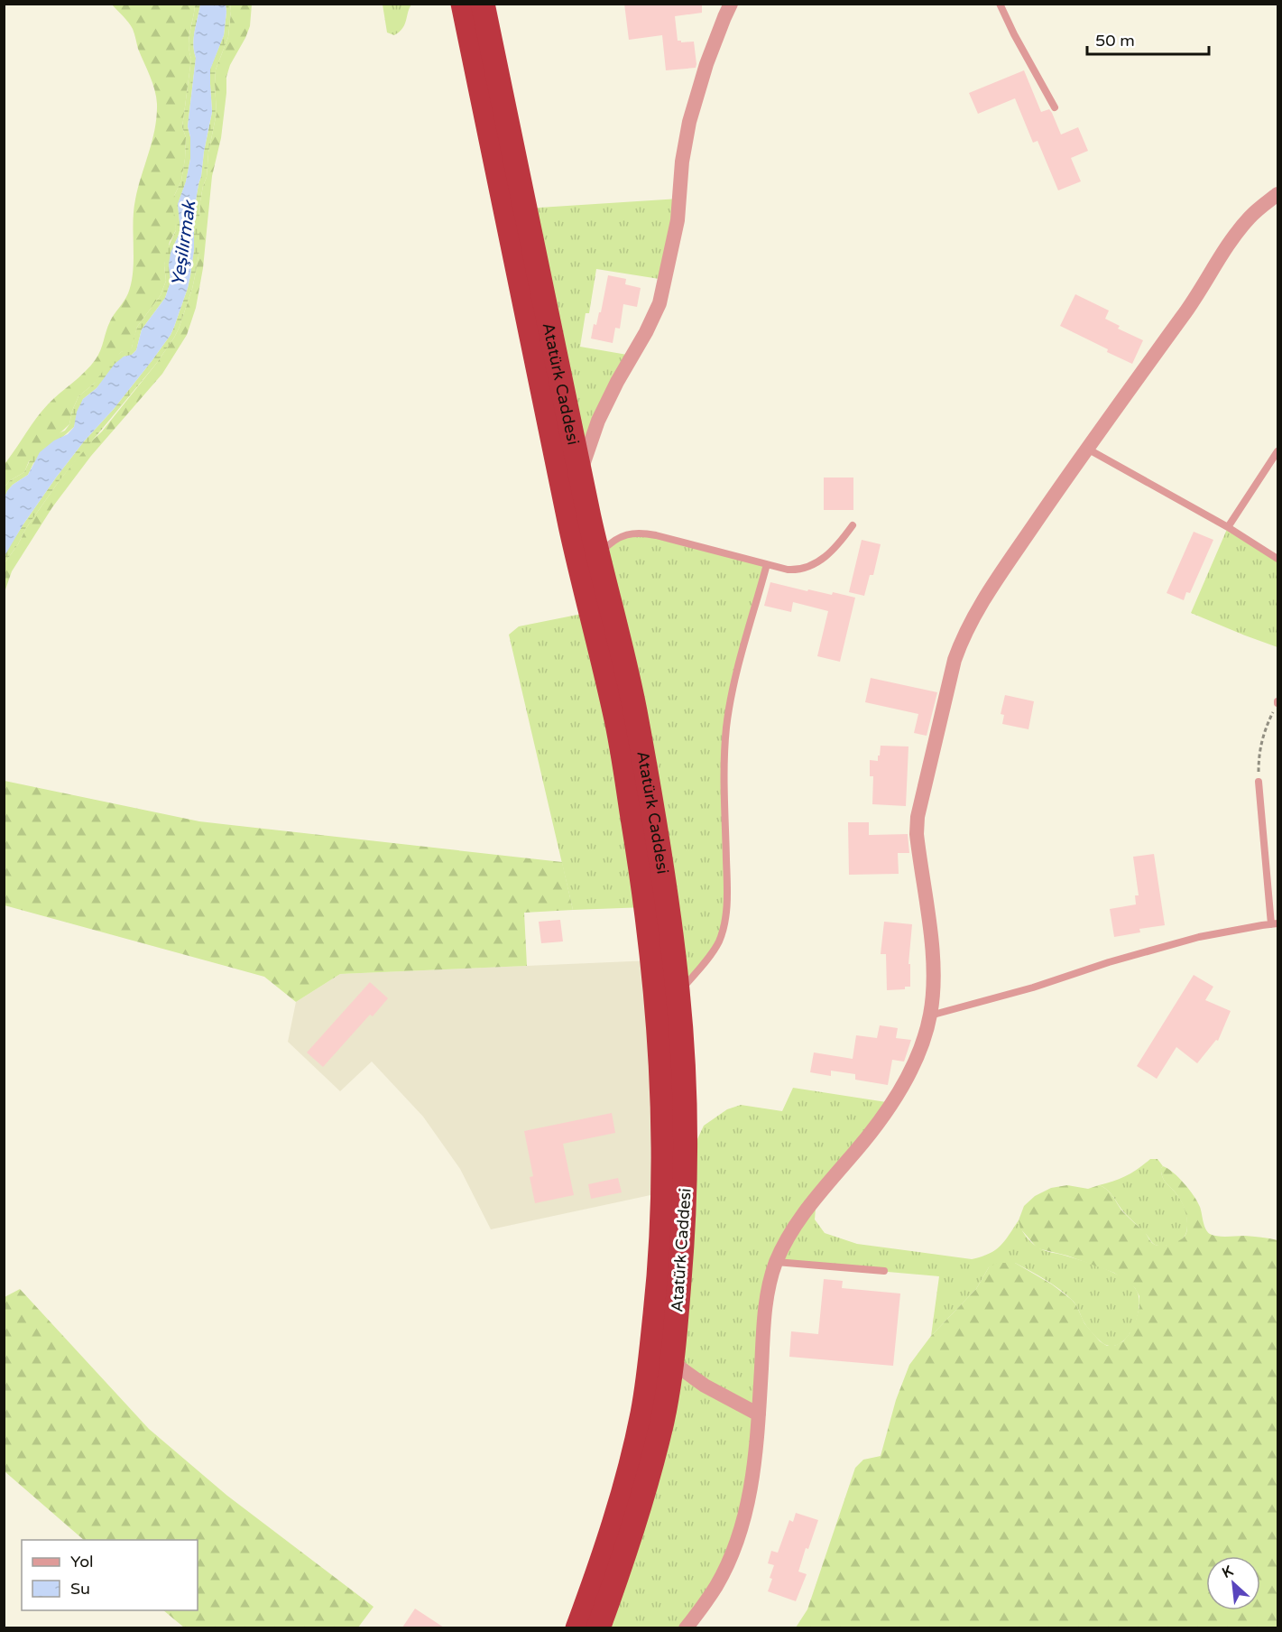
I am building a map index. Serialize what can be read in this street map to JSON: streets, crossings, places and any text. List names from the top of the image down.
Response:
{
  "streets": {
    "highway": ["Atatürk Caddesi"]
  },
  "water": ["Yeşilırmak"],
  "legend": ["Yol", "Su"],
  "scale_bar": "50 m",
  "north": "top left"
}
